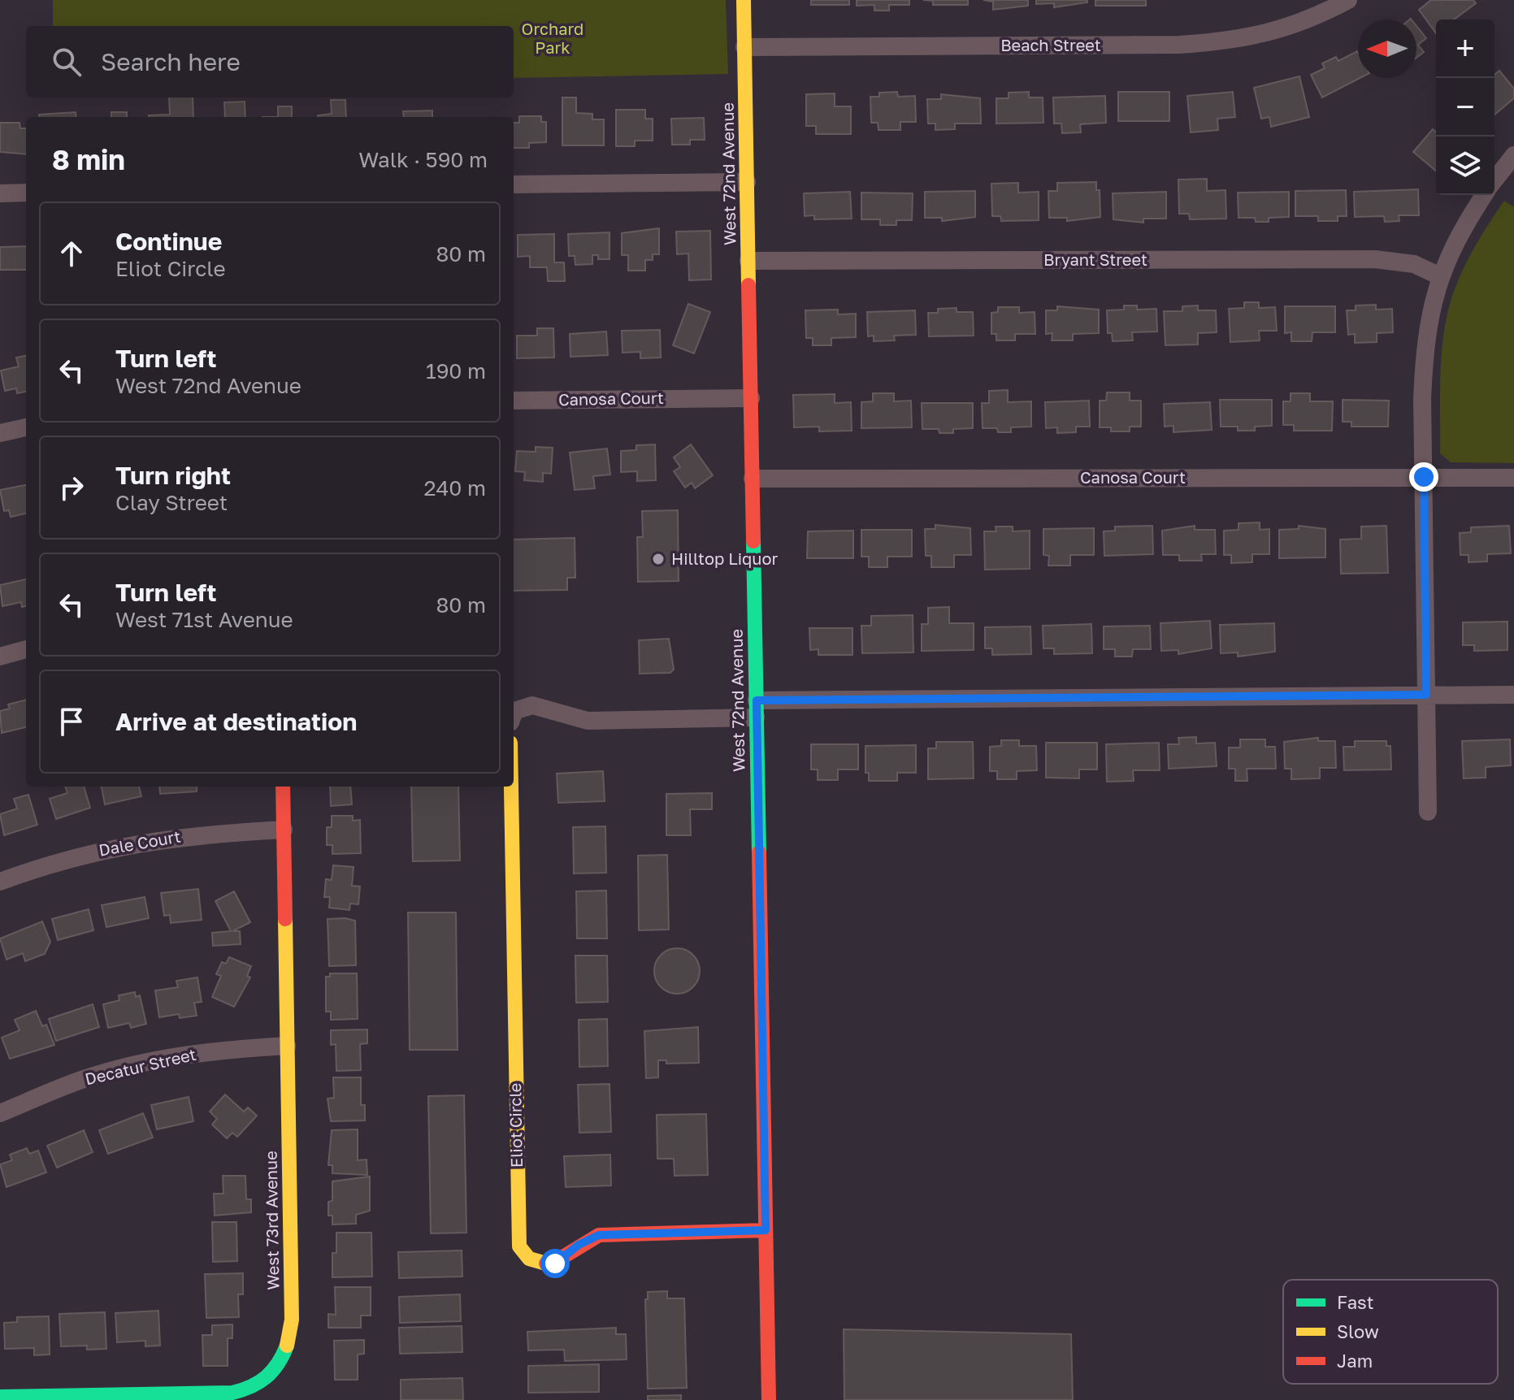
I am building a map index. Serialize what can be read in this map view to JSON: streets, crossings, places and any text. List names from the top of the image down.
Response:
{
  "streets": {
    "street": [
      "Beach Street",
      "West 72nd Avenue",
      "Bryant Street",
      "Canosa Court",
      "Dale Court",
      "Decatur Street",
      "Eliot Circle",
      "West 73rd Avenue"
    ]
  },
  "crossings": [
    ["Beach Street", "West 72nd Avenue"],
    ["West 72nd Avenue", "Bryant Street"],
    ["West 72nd Avenue", "Canosa Court"],
    ["West 72nd Avenue", "Eliot Circle"],
    ["Dale Court", "West 73rd Avenue"],
    ["Decatur Street", "West 73rd Avenue"]
  ],
  "parks": ["Orchard Park"],
  "places": ["Hilltop Liquor"],
  "legend": ["Fast", "Slow", "Jam"],
  "north": "left",
  "page": {
    "map_buttons": ["+", "−"],
    "search": "Search here",
    "heading": ["8 min", "Walk · 590 m"],
    "list": [
      ["Continue", "Eliot Circle", "80 m"],
      ["Turn left", "West 72nd Avenue", "190 m"],
      ["Turn right", "Clay Street", "240 m"],
      ["Turn left", "West 71st Avenue", "80 m"],
      "Arrive at destination"
    ]
  }
}
